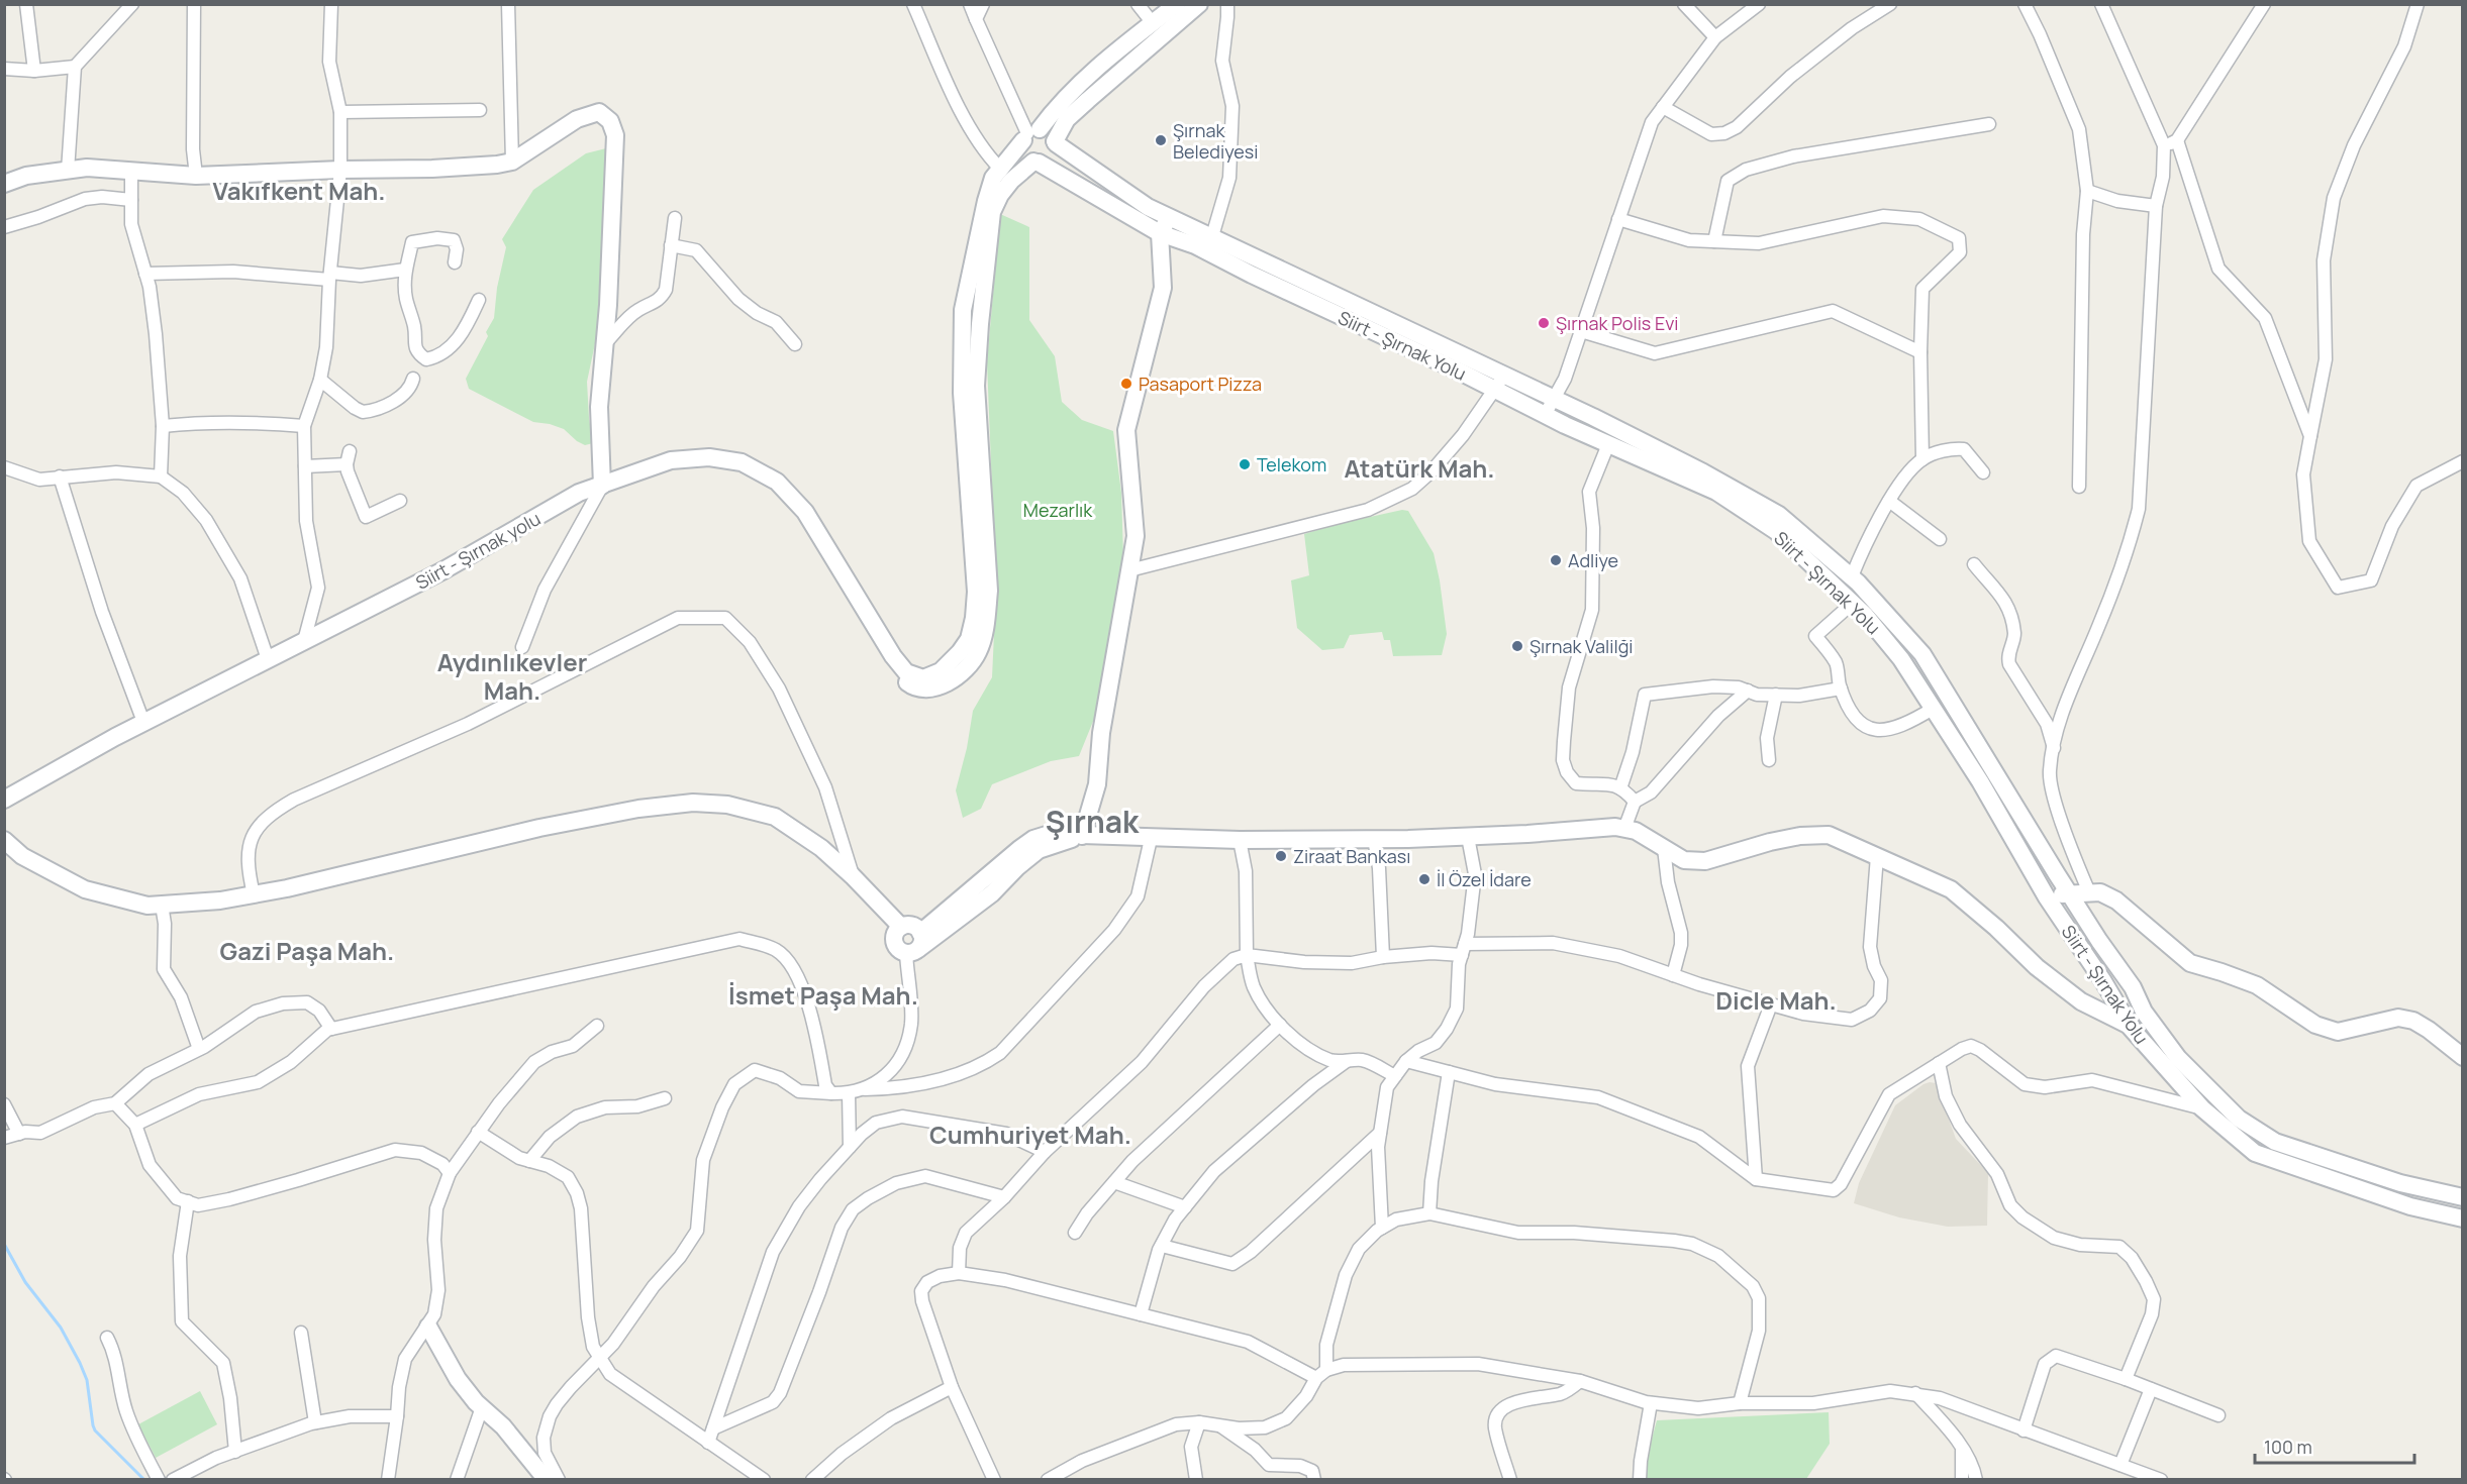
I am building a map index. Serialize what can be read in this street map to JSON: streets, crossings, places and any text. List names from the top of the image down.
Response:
{
  "streets": {
    "street": ["Siirt - Şırnak Yolu", "Siirt - Şırnak yolu"]
  },
  "districts": [
    "Vakıfkent Mah.",
    "Atatürk Mah.",
    "Aydınlıkevler Mah.",
    "Şırnak",
    "Gazi Paşa Mah.",
    "İsmet Paşa Mah.",
    "Dicle Mah.",
    "Cumhuriyet Mah."
  ],
  "parks": ["Mezarlık"],
  "places": [
    "Şırnak Belediyesi",
    "Şırnak Polis Evi",
    "Pasaport Pizza",
    "Telekom",
    "Adliye",
    "Şırnak Valilği",
    "Ziraat Bankası",
    "İl Özel İdare"
  ],
  "scale_bar": "100 m"
}
